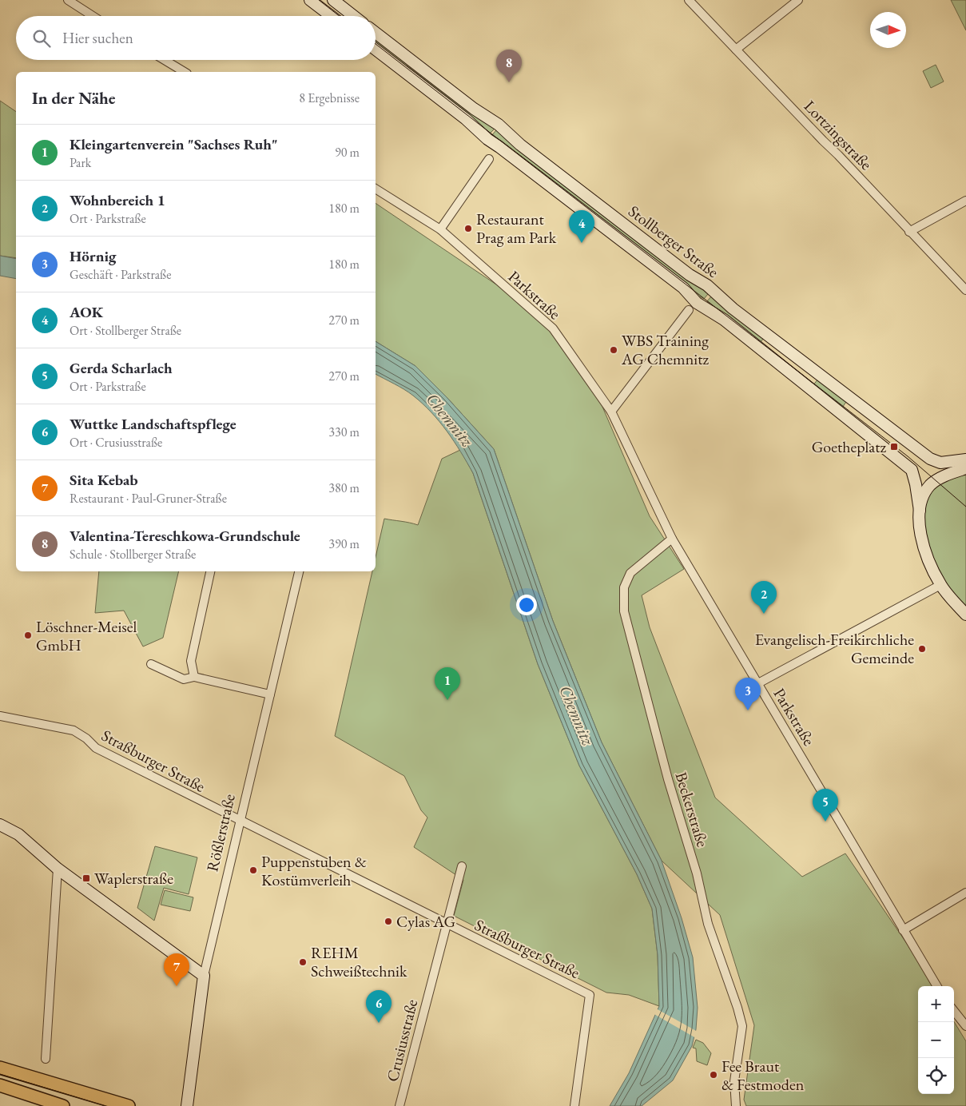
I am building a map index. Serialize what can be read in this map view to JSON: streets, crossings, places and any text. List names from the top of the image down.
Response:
{
  "streets": {
    "main road": ["Stollberger Straße", "Rößlerstraße"],
    "street": [
      "Lortzingstraße",
      "Parkstraße",
      "Straßburger Straße",
      "Beckerstraße",
      "Crusiusstraße"
    ]
  },
  "crossings": [
    ["Parkstraße", "Beckerstraße"],
    ["Straßburger Straße", "Rößlerstraße"],
    ["Straßburger Straße", "Crusiusstraße"]
  ],
  "water": ["Chemnitz"],
  "places": {
    "other": [
      "Restaurant Prag am Park",
      "WBS Training AG Chemnitz",
      "Löschner-Meisel GmbH",
      "Evangelisch-Freikirchliche Gemeinde",
      "Puppenstuben & Kostümverleih",
      "Cylas AG",
      "REHM Schweißtechnik",
      "Fee Braut & Festmoden"
    ],
    "transit": ["Goetheplatz", "Waplerstraße"]
  },
  "north": "right",
  "page": {
    "search": "Hier suchen",
    "pins": [
      "8",
      "4",
      "2",
      "1",
      "3",
      "5",
      "7",
      "6"
    ],
    "heading": ["In der Nähe", "8 Ergebnisse"],
    "list": [
      {
        "mark": "1",
        "name": "Kleingartenverein \"Sachses Ruh\"",
        "note": "Park",
        "value": "90 m"
      },
      {
        "mark": "2",
        "name": "Wohnbereich 1",
        "note": "Ort · Parkstraße",
        "value": "180 m"
      },
      {
        "mark": "3",
        "name": "Hörnig",
        "note": "Geschäft · Parkstraße",
        "value": "180 m"
      },
      {
        "mark": "4",
        "name": "AOK",
        "note": "Ort · Stollberger Straße",
        "value": "270 m"
      },
      {
        "mark": "5",
        "name": "Gerda Scharlach",
        "note": "Ort · Parkstraße",
        "value": "270 m"
      },
      {
        "mark": "6",
        "name": "Wuttke Landschaftspflege",
        "note": "Ort · Crusiusstraße",
        "value": "330 m"
      },
      {
        "mark": "7",
        "name": "Sita Kebab",
        "note": "Restaurant · Paul-Gruner-Straße",
        "value": "380 m"
      },
      {
        "mark": "8",
        "name": "Valentina-Tereschkowa-Grundschule",
        "note": "Schule · Stollberger Straße",
        "value": "390 m"
      }
    ],
    "map_buttons": ["+", "−"]
  }
}
